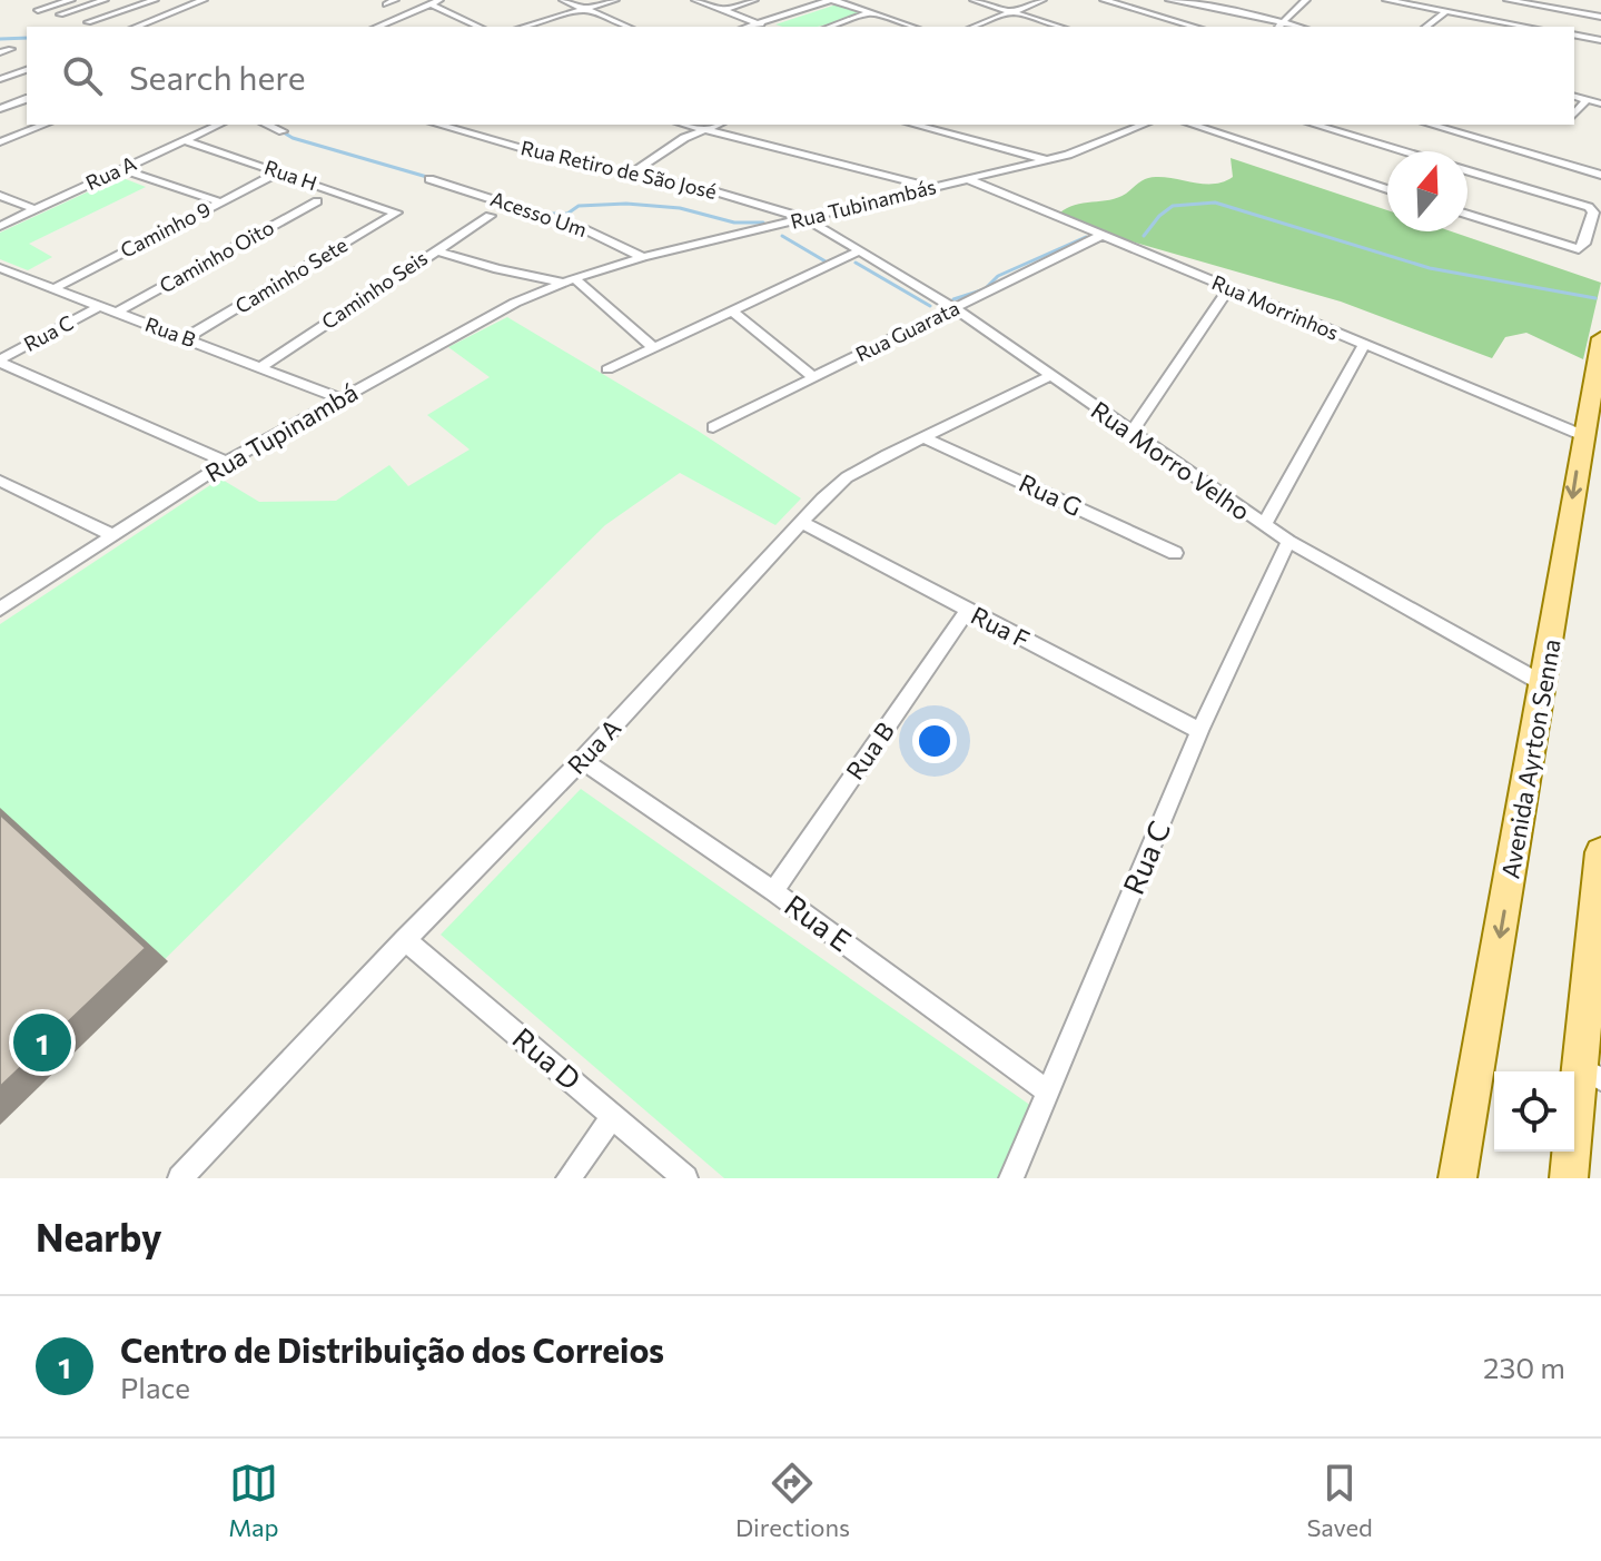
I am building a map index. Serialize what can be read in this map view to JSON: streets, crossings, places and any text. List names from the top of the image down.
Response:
{
  "streets": {
    "main road": ["Avenida Ayrton Senna"],
    "street": [
      "Rua Retiro de São José",
      "Rua A",
      "Rua H",
      "Rua Tubinambás",
      "Acesso Um",
      "Caminho 9",
      "Caminho Oito",
      "Caminho Sete",
      "Caminho Seis",
      "Rua Morrinhos",
      "Rua Guarata",
      "Rua B",
      "Rua C",
      "Rua Tupinambá",
      "Rua Morro Velho",
      "Rua G",
      "Rua F",
      "Rua E",
      "Rua D"
    ]
  },
  "crossings": [
    ["Rua Retiro de São José", "Rua Tubinambás"],
    ["Rua Retiro de São José", "Rua Morro Velho"],
    ["Rua A", "Rua H"],
    ["Rua A", "Rua Morro Velho"],
    ["Rua A", "Rua G"],
    ["Rua A", "Rua F"],
    ["Rua A", "Rua E"],
    ["Rua A", "Rua D"],
    ["Rua H", "Caminho 9"],
    ["Rua H", "Caminho Sete"],
    ["Rua Tubinambás", "Acesso Um"],
    ["Rua Tubinambás", "Rua Morrinhos"],
    ["Rua Tubinambás", "Rua Tupinambá"],
    ["Rua Tubinambás", "Rua Morro Velho"],
    ["Caminho 9", "Rua B"],
    ["Caminho Oito", "Rua B"],
    ["Caminho Sete", "Rua B"],
    ["Caminho Seis", "Rua B"],
    ["Rua Morrinhos", "Rua Guarata"],
    ["Rua Morrinhos", "Avenida Ayrton Senna"],
    ["Rua Guarata", "Rua Morro Velho"],
    ["Rua B", "Rua C"],
    ["Rua B", "Rua Tupinambá"],
    ["Rua B", "Rua F"],
    ["Rua B", "Rua E"],
    ["Rua C", "Rua Morro Velho"],
    ["Rua C", "Rua F"],
    ["Rua C", "Rua E"],
    ["Rua Morro Velho", "Avenida Ayrton Senna"]
  ],
  "north": "top",
  "page": {
    "search": "Search here",
    "pins": "1",
    "heading": "Nearby",
    "list": [
      {
        "mark": "1",
        "name": "Centro de Distribuição dos Correios",
        "note": "Place",
        "value": "230 m"
      }
    ],
    "nav": ["Map", "Directions", "Saved"]
  }
}
